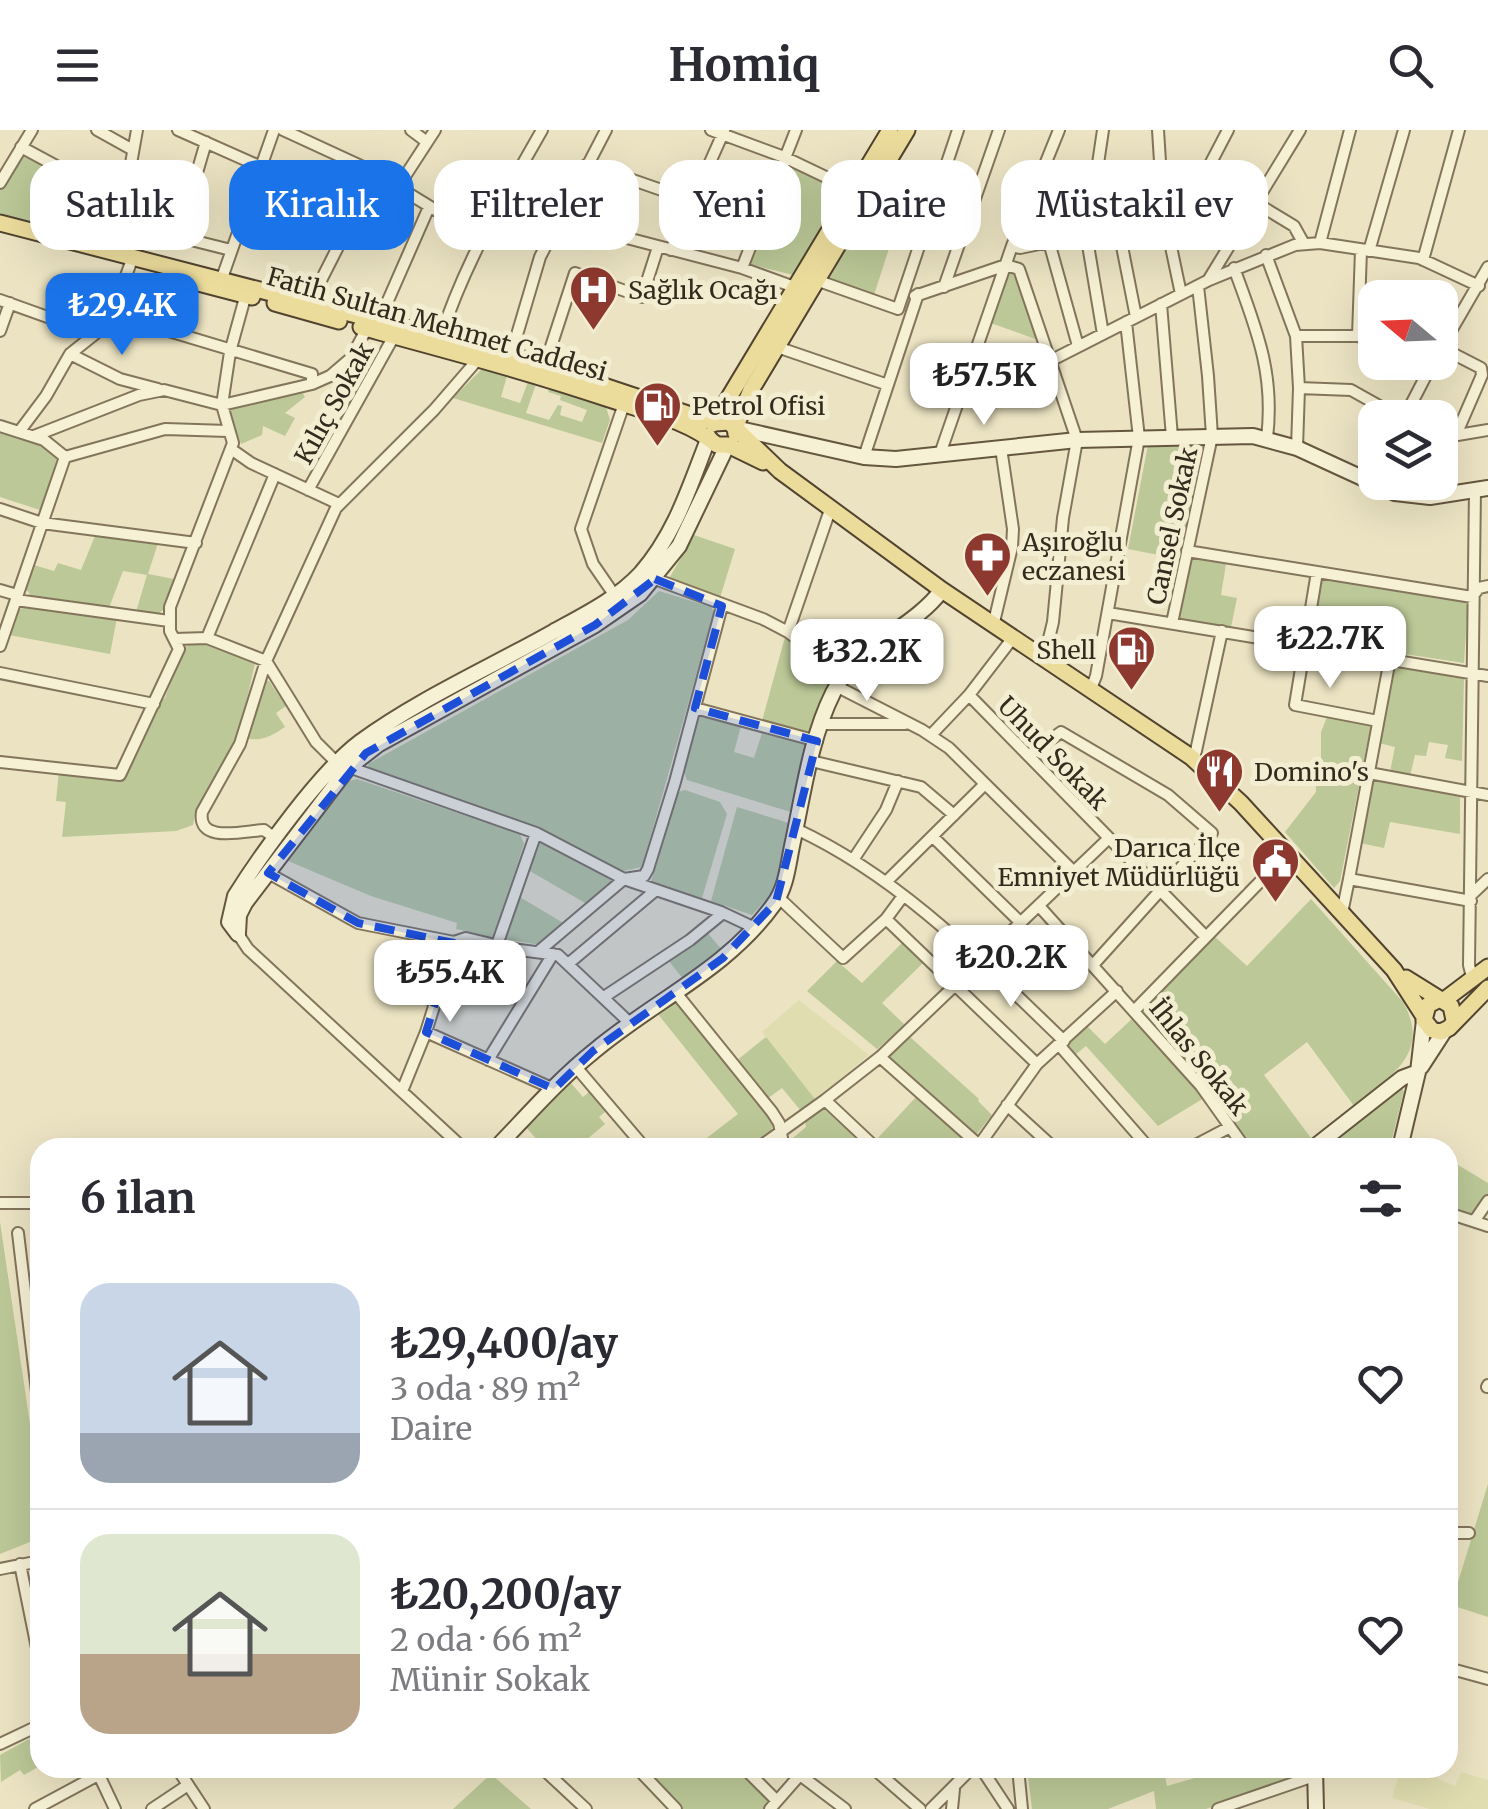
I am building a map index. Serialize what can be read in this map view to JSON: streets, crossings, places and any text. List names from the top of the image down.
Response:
{
  "streets": {
    "main road": ["Fatih Sultan Mehmet Caddesi"],
    "street": [
      "Kılıç Sokak",
      "Cansel Sokak",
      "Uhud Sokak",
      "İhlas Sokak"
    ]
  },
  "crossings": [
    ["Fatih Sultan Mehmet Caddesi", "Kılıç Sokak"]
  ],
  "places": {
    "hospital": ["Sağlık Ocağı"],
    "fuel station": ["Petrol Ofisi", "Shell"],
    "pharmacy": ["Aşıroğlu eczanesi"],
    "restaurant": ["Domino's"],
    "public building": ["Darıca İlçe Emniyet Müdürlüğü"]
  },
  "north": "left",
  "page": {
    "header": "Homiq",
    "chip": [
      "Satılık",
      "Kiralık",
      "Filtreler",
      "Yeni",
      "Daire",
      "Müstakil ev"
    ],
    "price": [
      "₺29.4K",
      "₺57.5K",
      "₺22.7K",
      "₺32.2K",
      "₺20.2K",
      "₺55.4K"
    ],
    "heading": "6 ilan",
    "list": [
      {
        "name": "₺29,400/ay",
        "note": "3 oda · 89 m² · Daire"
      },
      {
        "name": "₺20,200/ay",
        "note": "2 oda · 66 m² · Münir Sokak"
      }
    ]
  }
}
